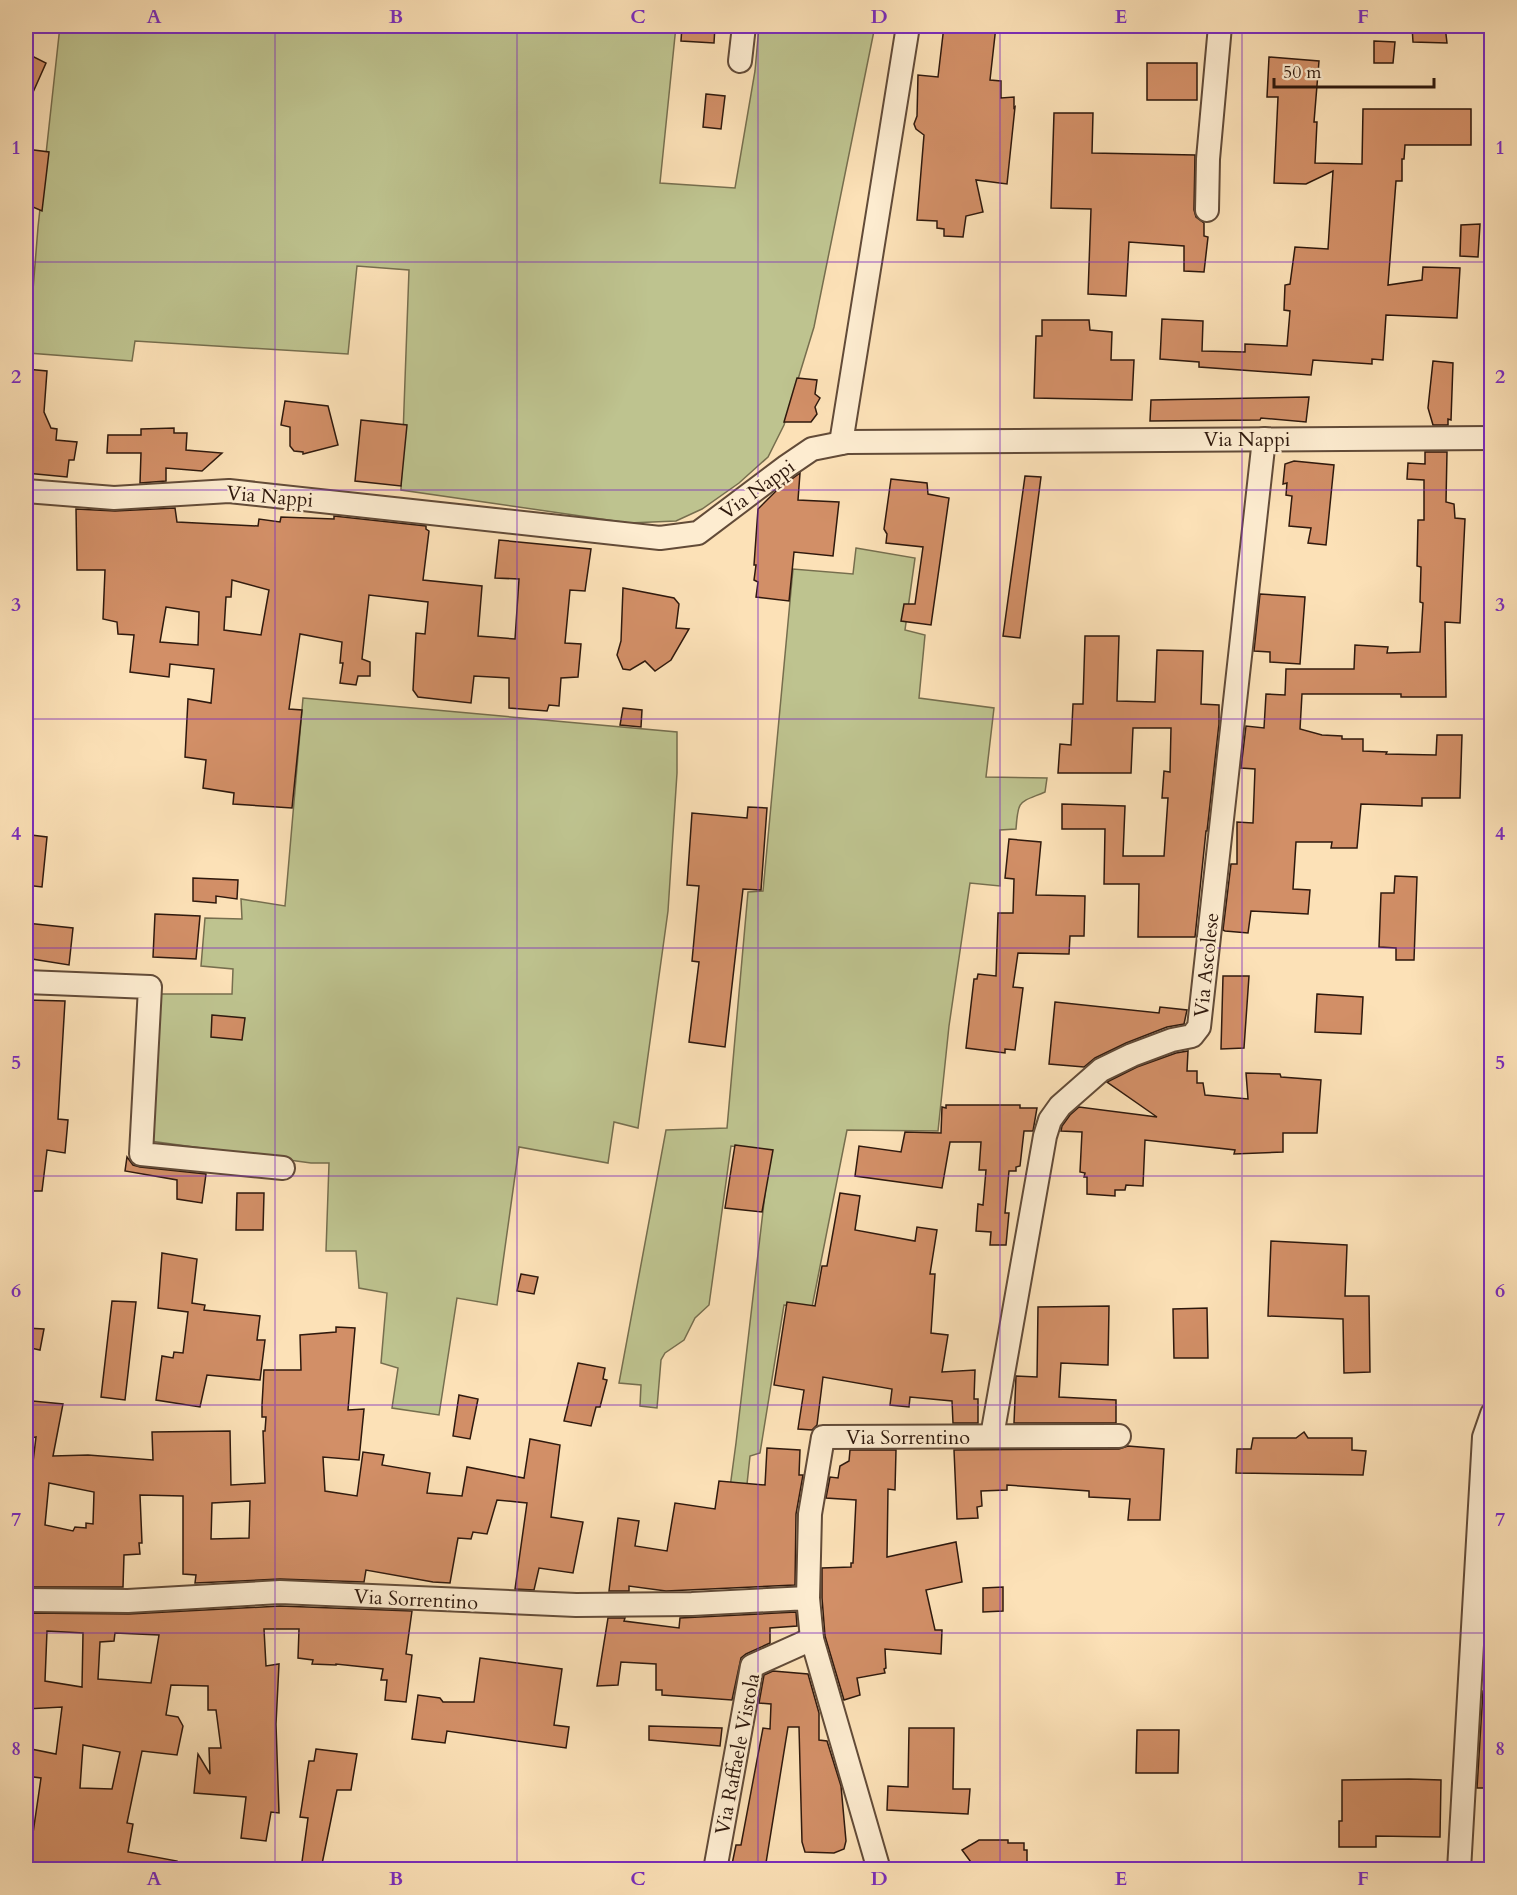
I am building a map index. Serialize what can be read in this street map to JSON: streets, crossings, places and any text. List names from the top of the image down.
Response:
{
  "streets": {
    "street": [
      "Via Nappi",
      "Via Ascolese",
      "Via Sorrentino",
      "Via Raffaele Vistola"
    ]
  },
  "crossings": [
    ["Via Nappi", "Via Ascolese"],
    ["Via Ascolese", "Via Sorrentino"],
    ["Via Sorrentino", "Via Raffaele Vistola"]
  ],
  "scale_bar": "50 m",
  "grid": {
    "columns": [
      "A",
      "B",
      "C",
      "D",
      "E",
      "F"
    ],
    "rows": [
      "1",
      "2",
      "3",
      "4",
      "5",
      "6",
      "7",
      "8"
    ]
  }
}
